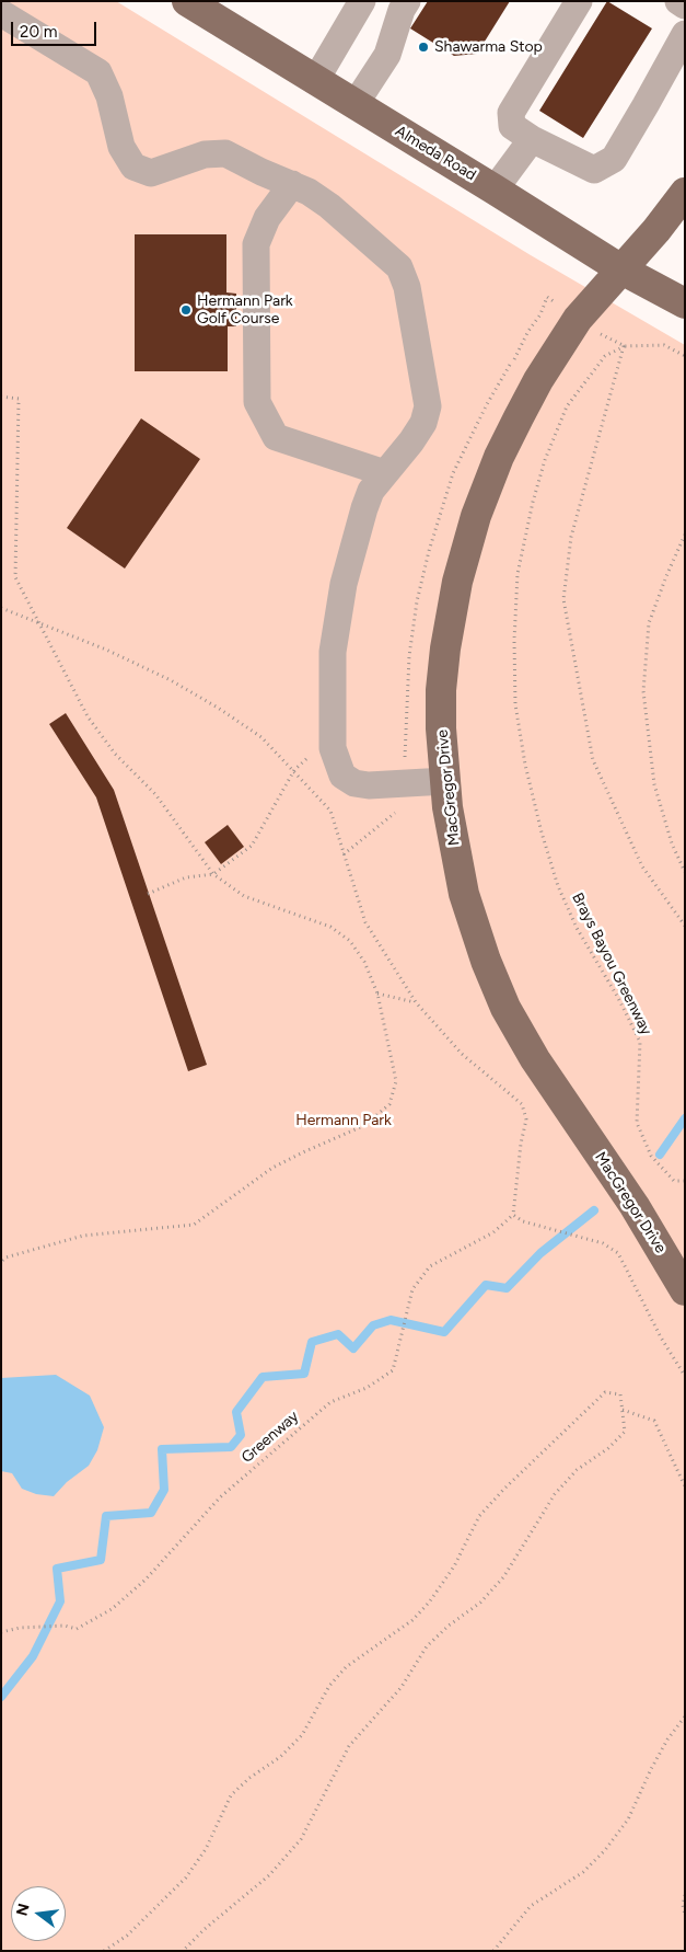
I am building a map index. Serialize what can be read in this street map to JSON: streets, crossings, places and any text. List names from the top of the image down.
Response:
{
  "streets": {
    "main road": ["Almeda Road", "MacGregor Drive"],
    "path": ["Brays Bayou Greenway", "Greenway"]
  },
  "crossings": [
    ["Almeda Road", "MacGregor Drive"]
  ],
  "parks": ["Hermann Park"],
  "places": ["Shawarma Stop", "Hermann Park Golf Course"],
  "scale_bar": "20 m",
  "north": "left"
}
